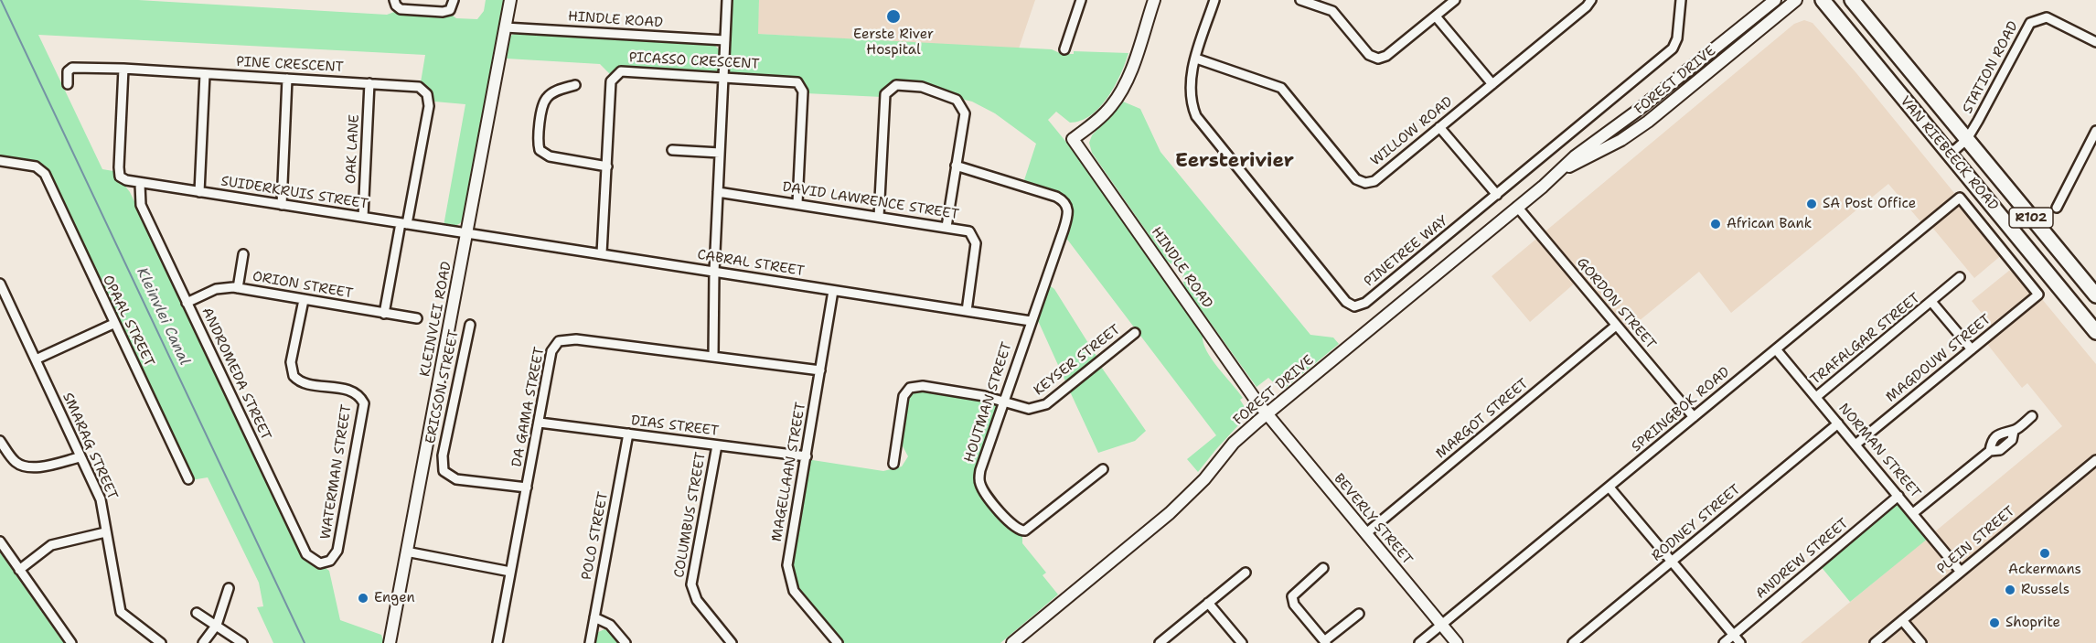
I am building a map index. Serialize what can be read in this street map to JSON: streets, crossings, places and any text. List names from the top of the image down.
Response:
{
  "streets": {
    "main road": ["VAN RIEBEECK ROAD", "R102"],
    "street": [
      "HINDLE ROAD",
      "PICASSO CRESCENT",
      "PINE CRESCENT",
      "STATION ROAD",
      "FOREST DRIVE",
      "WILLOW ROAD",
      "OAK LANE",
      "SUIDERKRUIS STREET",
      "DAVID LAWRENCE STREET",
      "PINETREE WAY",
      "CABRAL STREET",
      "ORION STREET",
      "GORDON STREET",
      "KLEINVLEI ROAD",
      "OPAAL STREET",
      "TRAFALGAR STREET",
      "MAGDOUW STREET",
      "KEYSER STREET",
      "ANDROMEDA STREET",
      "ERICSON STREET",
      "HOUTMAN STREET",
      "DA GAMA STREET",
      "SPRINGBOK ROAD",
      "MARGOT STREET",
      "DIAS STREET",
      "SMARAG STREET",
      "NORMAN STREET",
      "WATERMAN STREET",
      "MAGELLAAN STREET",
      "COLUMBUS STREET",
      "BEVERLY STREET",
      "RODNEY STREET",
      "POLO STREET",
      "PLEIN STREET",
      "ANDREW STREET"
    ]
  },
  "crossings": [
    ["HINDLE ROAD", "FOREST DRIVE"],
    ["HINDLE ROAD", "KLEINVLEI ROAD"],
    ["HINDLE ROAD", "BEVERLY STREET"],
    ["PICASSO CRESCENT", "DAVID LAWRENCE STREET"],
    ["PICASSO CRESCENT", "CABRAL STREET"],
    ["PINE CRESCENT", "OAK LANE"],
    ["PINE CRESCENT", "SUIDERKRUIS STREET"],
    ["STATION ROAD", "VAN RIEBEECK ROAD"],
    ["FOREST DRIVE", "GORDON STREET"],
    ["FOREST DRIVE", "BEVERLY STREET"],
    ["WILLOW ROAD", "PINETREE WAY"],
    ["OAK LANE", "SUIDERKRUIS STREET"],
    ["SUIDERKRUIS STREET", "CABRAL STREET"],
    ["SUIDERKRUIS STREET", "KLEINVLEI ROAD"],
    ["SUIDERKRUIS STREET", "ANDROMEDA STREET"],
    ["DAVID LAWRENCE STREET", "CABRAL STREET"],
    ["CABRAL STREET", "KLEINVLEI ROAD"],
    ["CABRAL STREET", "HOUTMAN STREET"],
    ["CABRAL STREET", "MAGELLAAN STREET"],
    ["ORION STREET", "ANDROMEDA STREET"],
    ["ORION STREET", "WATERMAN STREET"],
    ["GORDON STREET", "SPRINGBOK ROAD"],
    ["GORDON STREET", "MARGOT STREET"],
    ["TRAFALGAR STREET", "MAGDOUW STREET"],
    ["TRAFALGAR STREET", "NORMAN STREET"],
    ["MAGDOUW STREET", "SPRINGBOK ROAD"],
    ["MAGDOUW STREET", "NORMAN STREET"],
    ["KEYSER STREET", "HOUTMAN STREET"],
    ["ANDROMEDA STREET", "WATERMAN STREET"],
    ["ERICSON STREET", "DA GAMA STREET"],
    ["DA GAMA STREET", "DIAS STREET"],
    ["DA GAMA STREET", "MAGELLAAN STREET"],
    ["SPRINGBOK ROAD", "NORMAN STREET"],
    ["SPRINGBOK ROAD", "BEVERLY STREET"],
    ["MARGOT STREET", "BEVERLY STREET"],
    ["DIAS STREET", "MAGELLAAN STREET"],
    ["DIAS STREET", "COLUMBUS STREET"],
    ["DIAS STREET", "POLO STREET"],
    ["NORMAN STREET", "RODNEY STREET"],
    ["NORMAN STREET", "PLEIN STREET"],
    ["NORMAN STREET", "ANDREW STREET"]
  ],
  "districts": ["Eersterivier"],
  "water": ["Kleinvlei Canal"],
  "places": [
    "Eerste River Hospital",
    "SA Post Office",
    "African Bank",
    "Ackermans",
    "Russels",
    "Engen",
    "Shoprite"
  ]
}
